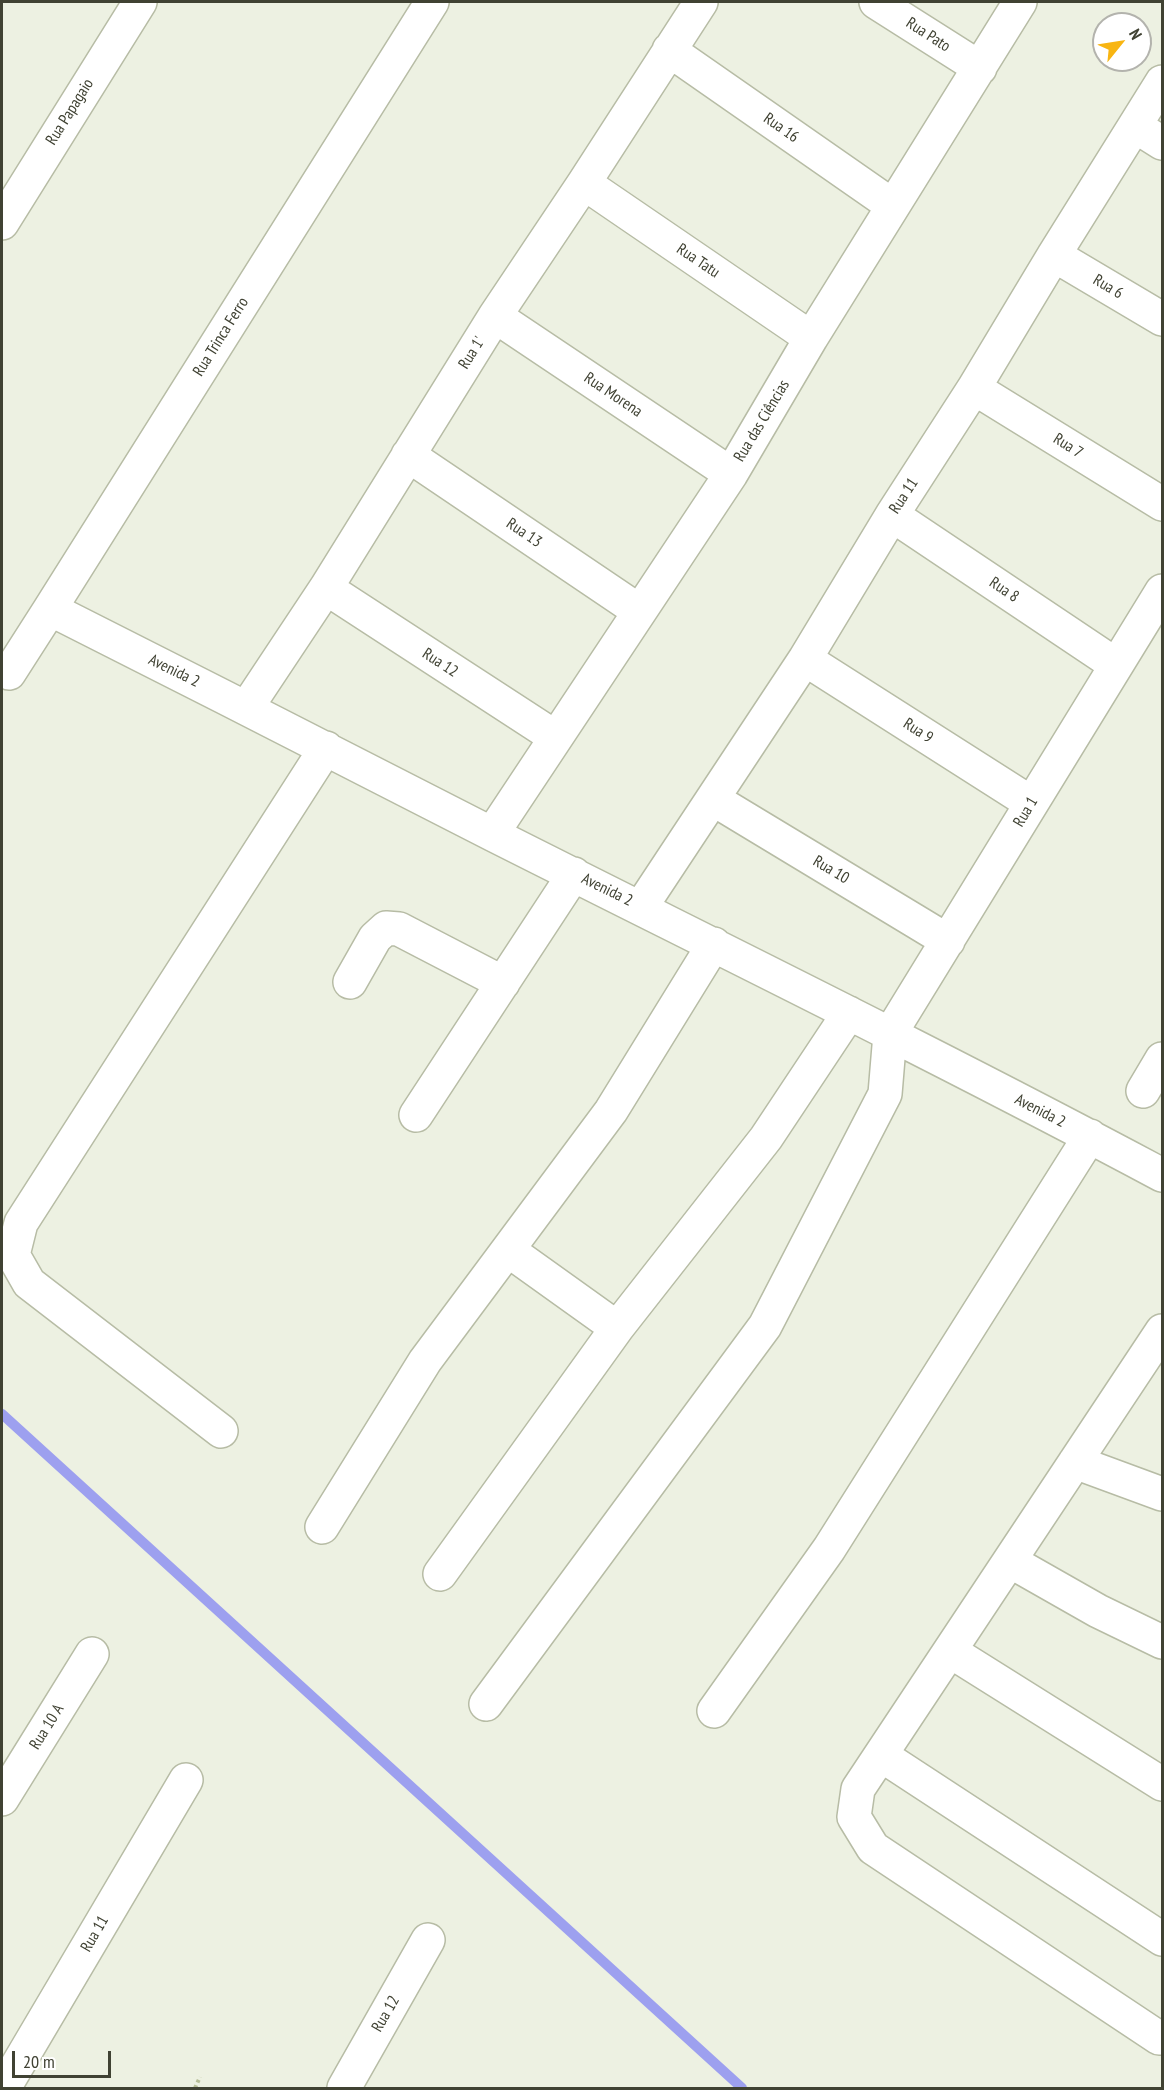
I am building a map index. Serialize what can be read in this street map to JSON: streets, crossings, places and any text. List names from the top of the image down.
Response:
{
  "streets": {
    "street": [
      "Rua Pato",
      "Rua Papagaio",
      "Rua 16",
      "Rua Tatu",
      "Rua 6",
      "Rua Trinca Ferro",
      "Rua 1'",
      "Rua Morena",
      "Rua das Ciências",
      "Rua 7",
      "Rua 11",
      "Rua 13",
      "Rua 8",
      "Rua 12",
      "Avenida 2",
      "Rua 9",
      "Rua 1",
      "Rua 10",
      "Rua 10 A"
    ]
  },
  "crossings": [
    ["Rua Pato", "Rua das Ciências"],
    ["Rua 16", "Rua 1'"],
    ["Rua 16", "Rua das Ciências"],
    ["Rua Tatu", "Rua 1'"],
    ["Rua Tatu", "Rua das Ciências"],
    ["Rua 6", "Rua 11"],
    ["Rua Trinca Ferro", "Avenida 2"],
    ["Rua 1'", "Rua Morena"],
    ["Rua 1'", "Rua 13"],
    ["Rua 1'", "Rua 12"],
    ["Rua 1'", "Avenida 2"],
    ["Rua Morena", "Rua das Ciências"],
    ["Rua das Ciências", "Rua 13"],
    ["Rua das Ciências", "Rua 12"],
    ["Rua das Ciências", "Avenida 2"],
    ["Rua 7", "Rua 11"],
    ["Rua 11", "Rua 8"],
    ["Rua 11", "Avenida 2"],
    ["Rua 11", "Rua 9"],
    ["Rua 11", "Rua 10"],
    ["Rua 8", "Rua 1"],
    ["Avenida 2", "Rua 1"],
    ["Rua 9", "Rua 1"],
    ["Rua 1", "Rua 10"]
  ],
  "scale_bar": "20 m",
  "north": "top right"
}
